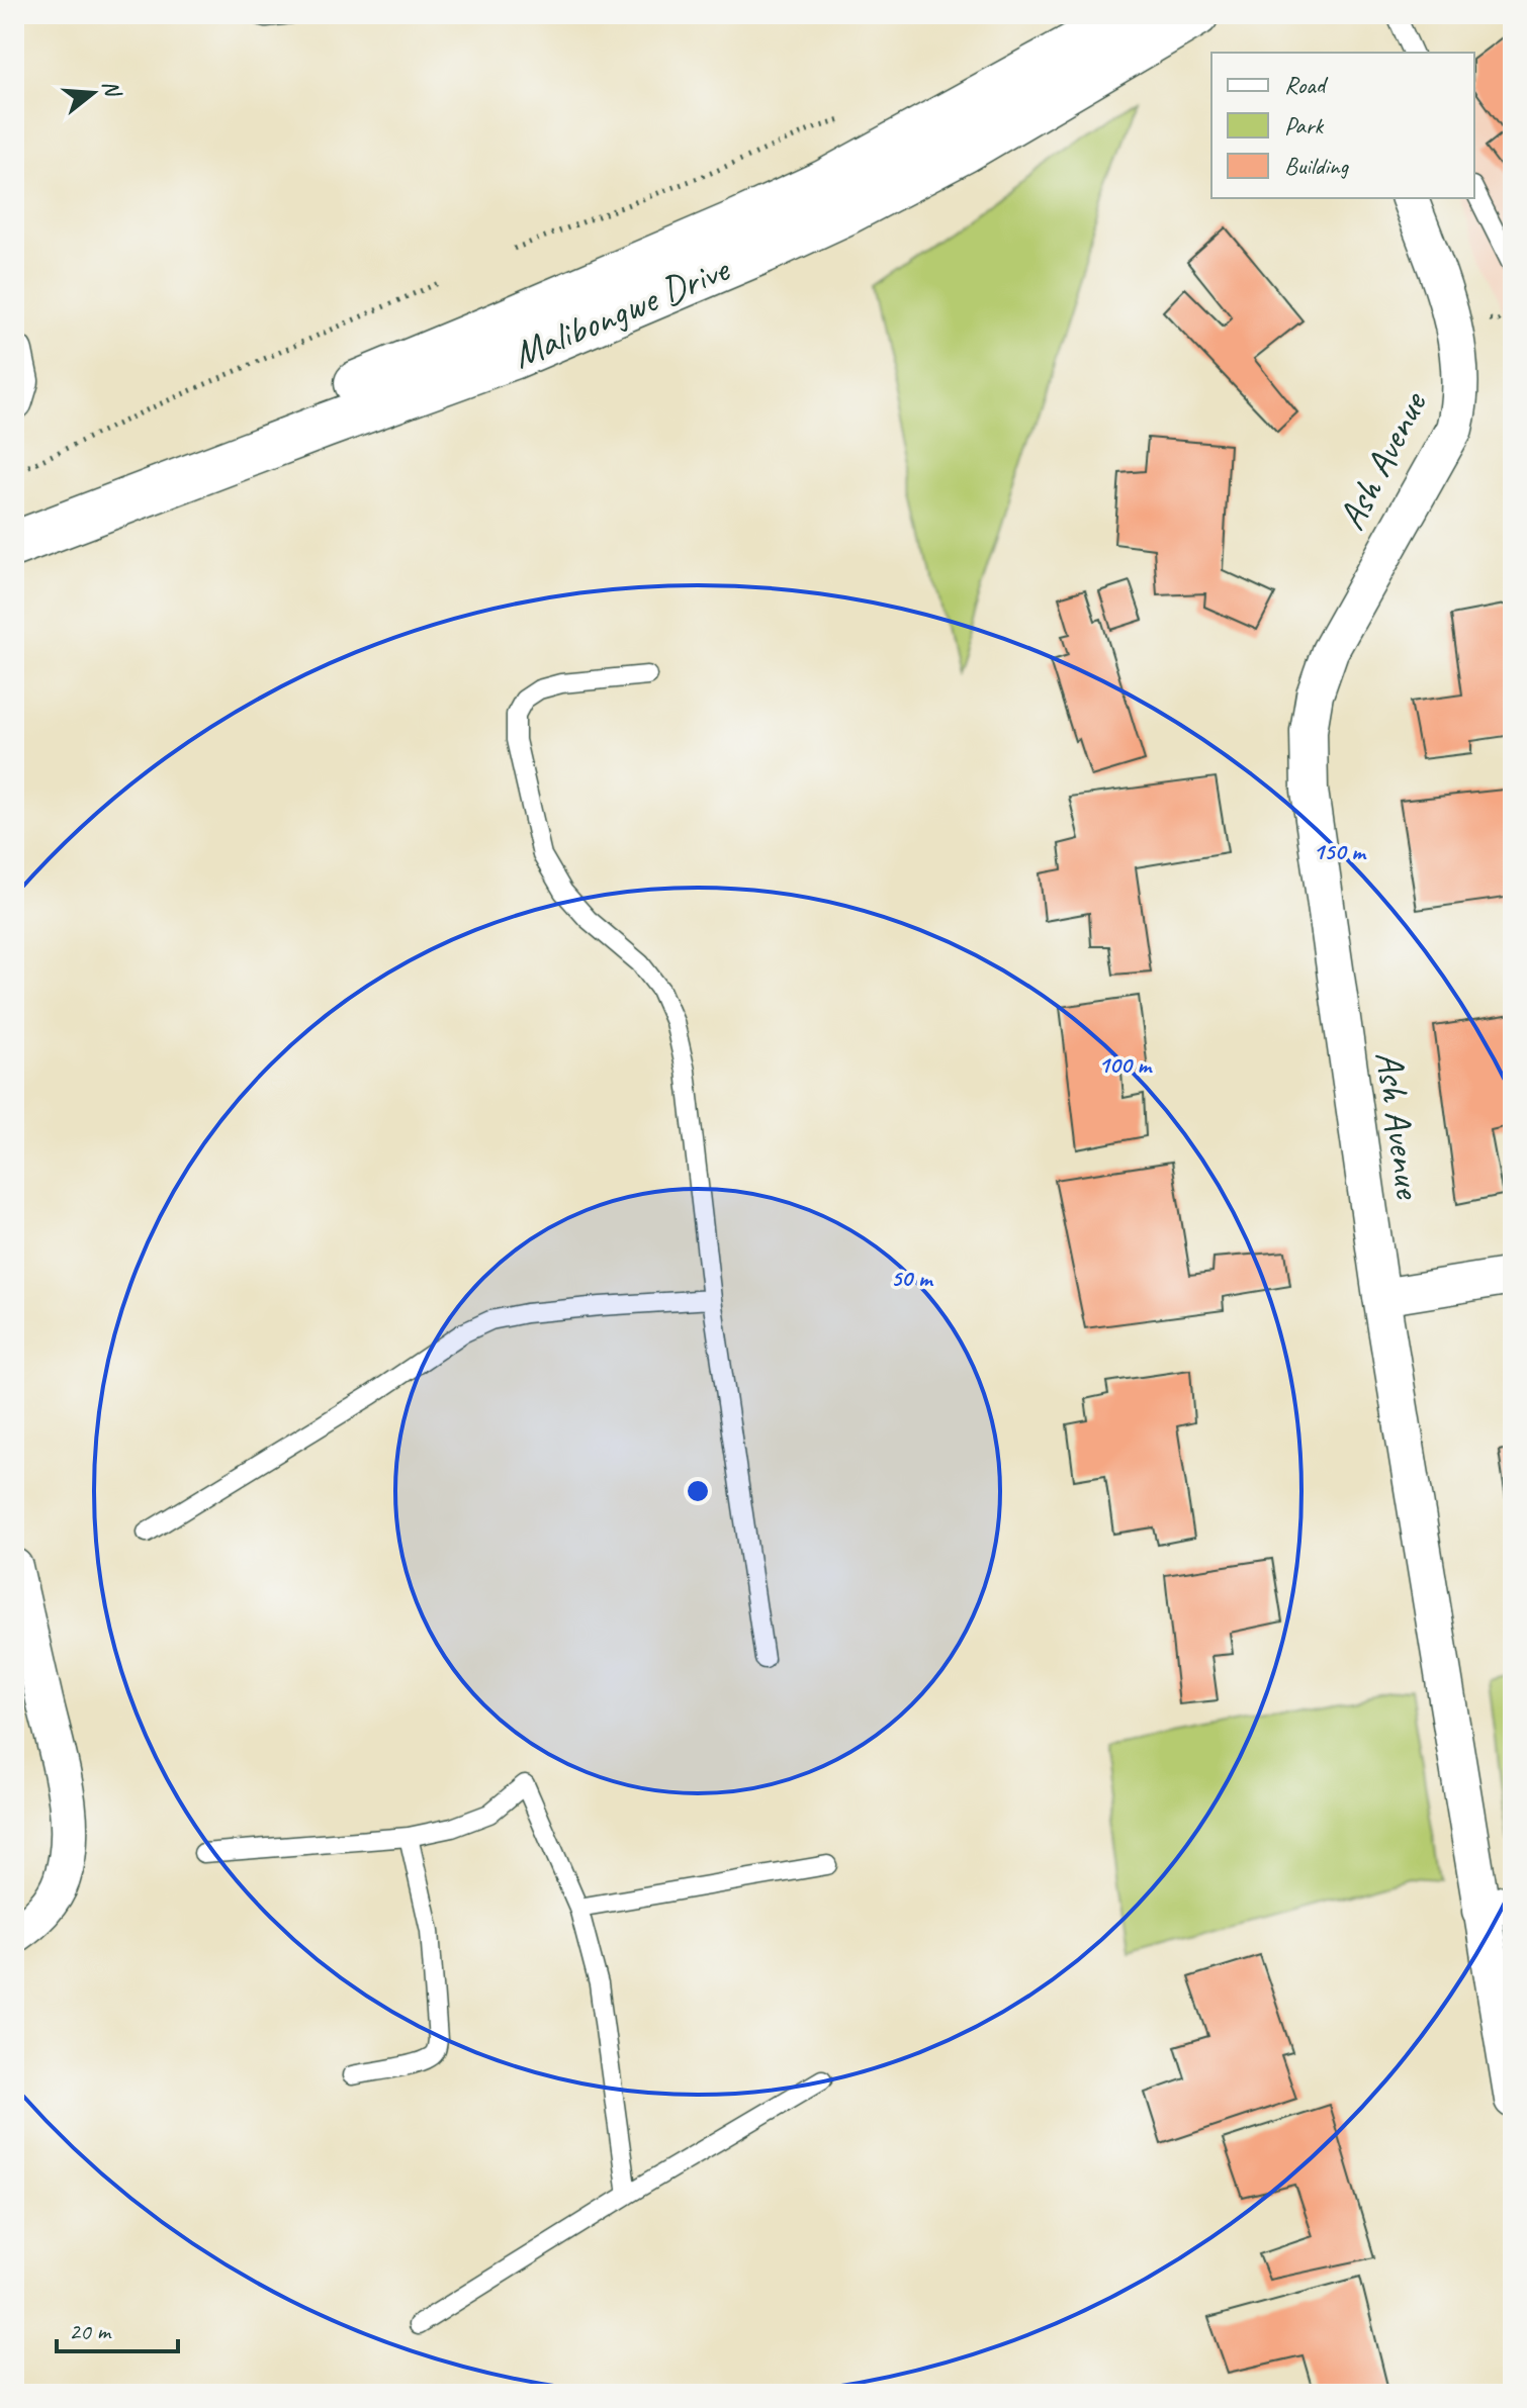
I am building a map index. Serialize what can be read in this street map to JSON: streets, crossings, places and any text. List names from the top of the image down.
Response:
{
  "streets": {
    "main road": ["Malibongwe Drive"],
    "street": ["Ash Avenue"]
  },
  "legend": ["Road", "Park", "Building"],
  "scale_bar": "20 m",
  "north": "right",
  "rings": ["150 m", "100 m", "50 m"]
}
